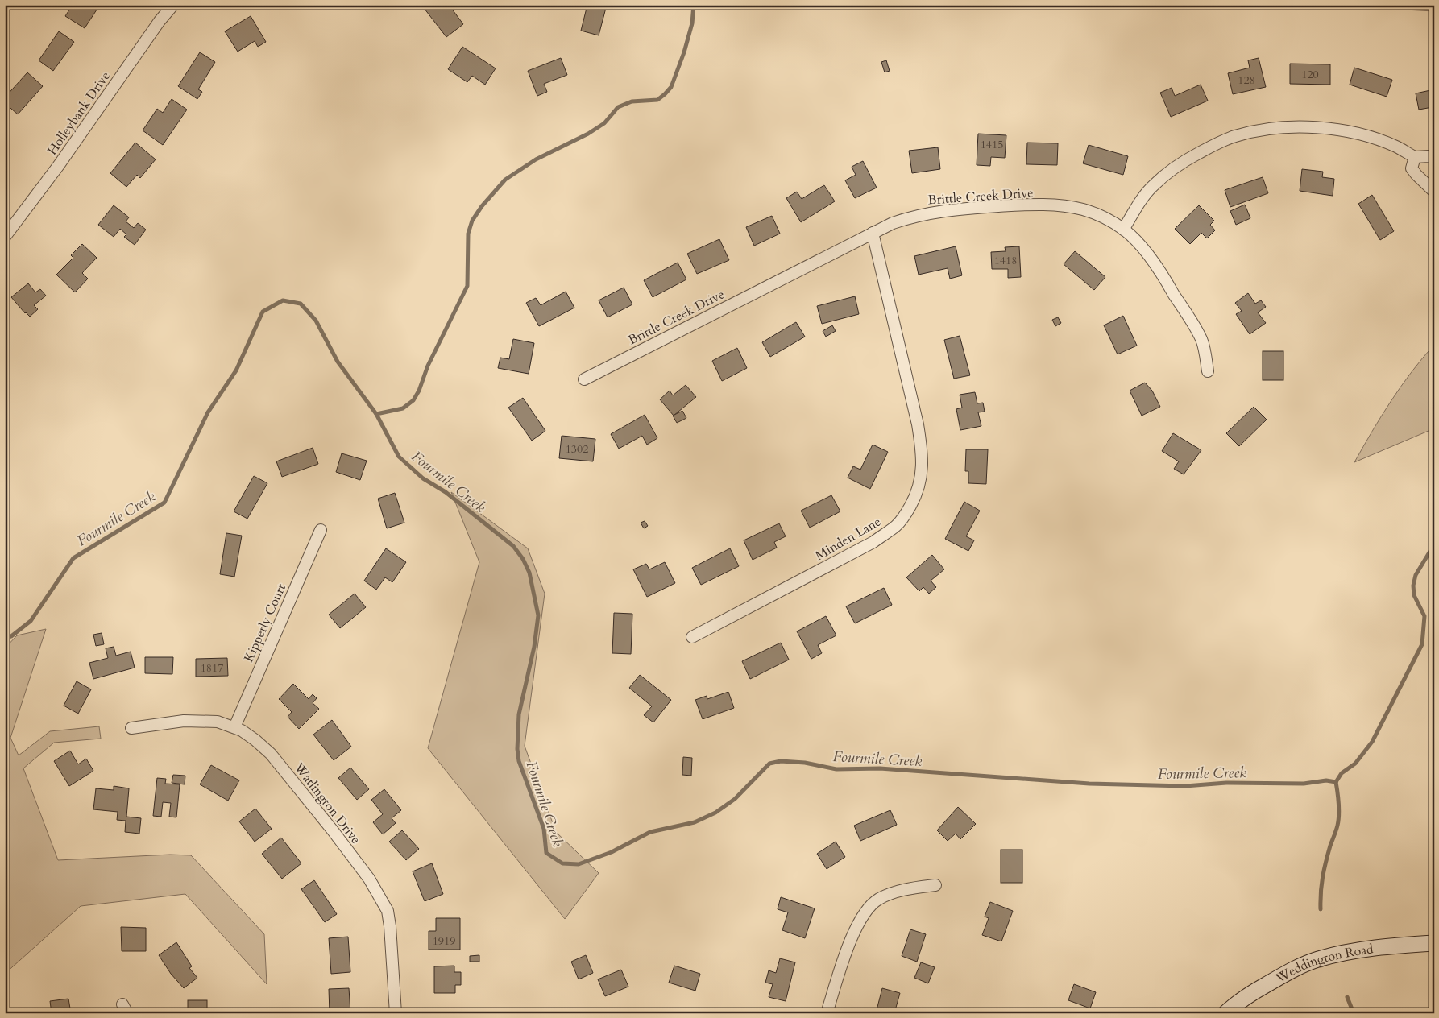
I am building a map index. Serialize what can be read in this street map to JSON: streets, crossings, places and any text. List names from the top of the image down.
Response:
{
  "streets": {
    "main road": ["Weddington Road"],
    "street": [
      "Holleybank Drive",
      "Brittle Creek Drive",
      "Minden Lane",
      "Kipperly Court",
      "Watlington Drive"
    ]
  },
  "crossings": [
    ["Brittle Creek Drive", "Minden Lane"],
    ["Kipperly Court", "Watlington Drive"]
  ],
  "water": ["Fourmile Creek"],
  "house_numbers": [
    "120",
    "128",
    "1415",
    "1418",
    "1302",
    "1817",
    "1919"
  ]
}
